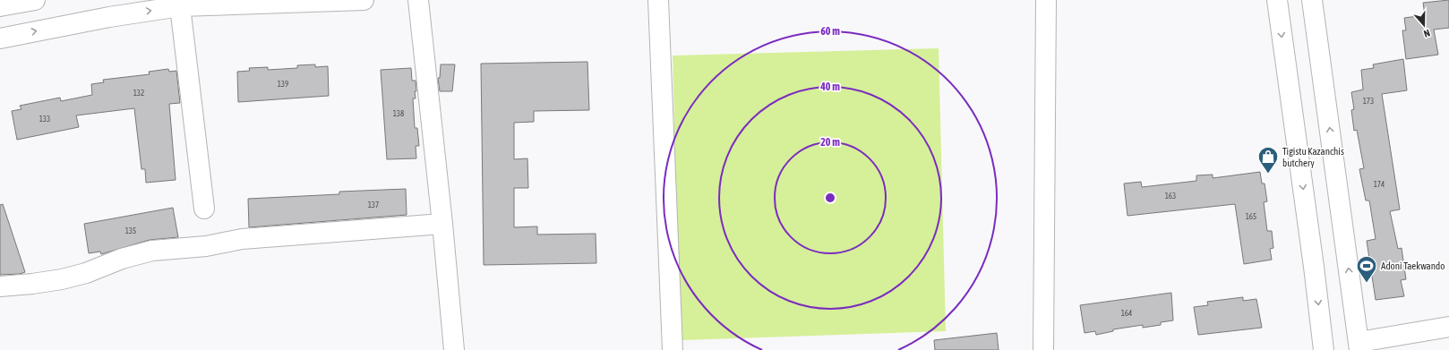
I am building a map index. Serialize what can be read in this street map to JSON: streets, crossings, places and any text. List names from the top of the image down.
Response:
{
  "places": {
    "shop": ["Tigistu Kazanchis butchery"],
    "sports": ["Adoni Taekwando"]
  },
  "house_numbers": [
    "139",
    "132",
    "173",
    "138",
    "133",
    "174",
    "163",
    "137",
    "165",
    "135",
    "164"
  ],
  "north": "bottom",
  "rings": ["60 m", "40 m", "20 m"]
}
